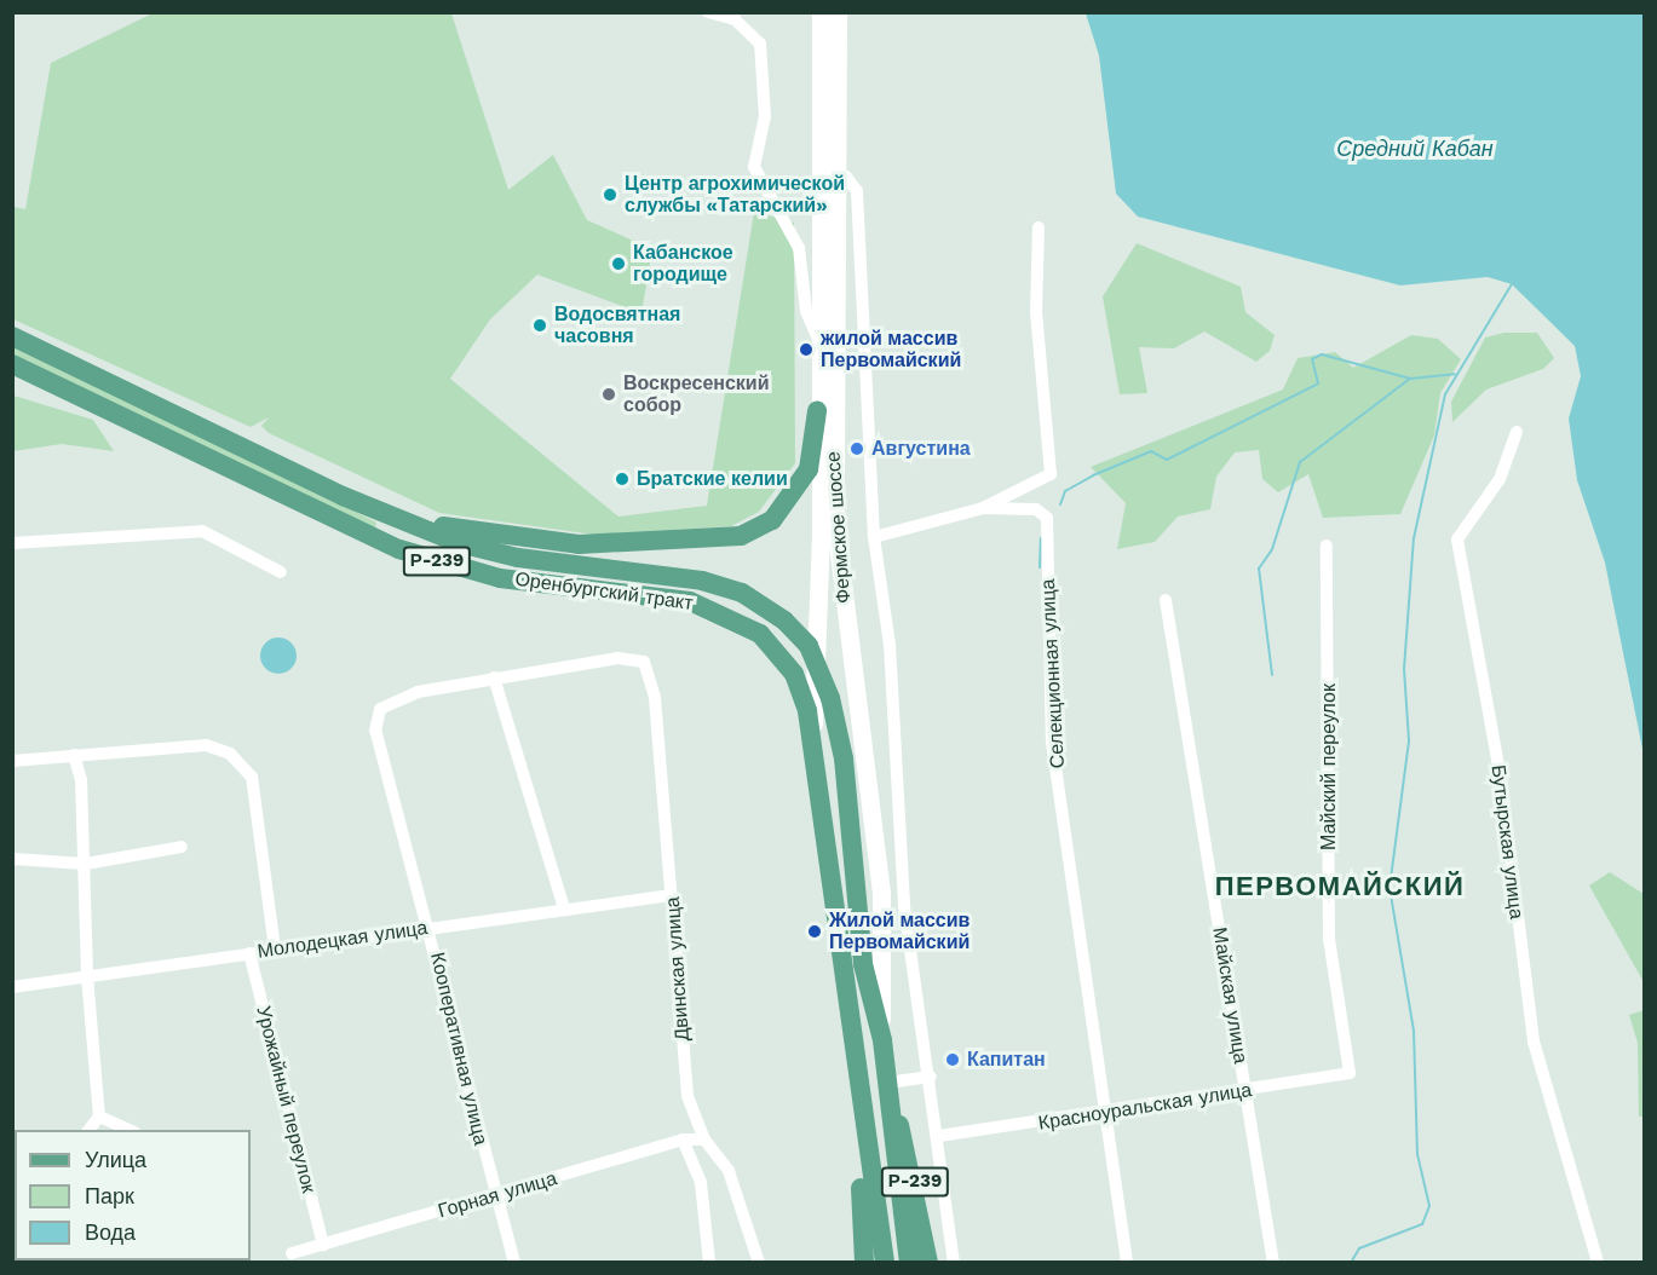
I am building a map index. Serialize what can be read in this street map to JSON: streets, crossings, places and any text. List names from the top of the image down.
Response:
{
  "streets": {
    "main road": ["Фермское шоссе", "Р-239", "Оренбургский тракт"],
    "street": [
      "Селекционная улица",
      "Майский переулок",
      "Бутырская улица",
      "Молодецкая улица",
      "Двинская улица",
      "Майская улица",
      "Кооперативная улица",
      "Урожайный переулок",
      "Красноуральская улица",
      "Горная улица"
    ]
  },
  "crossings": [
    ["Фермское шоссе", "Оренбургский тракт"],
    ["Р-239", "Оренбургский тракт"],
    ["Селекционная улица", "Красноуральская улица"],
    ["Майский переулок", "Красноуральская улица"],
    ["Молодецкая улица", "Двинская улица"],
    ["Молодецкая улица", "Кооперативная улица"],
    ["Молодецкая улица", "Урожайный переулок"],
    ["Двинская улица", "Кооперативная улица"],
    ["Двинская улица", "Горная улица"],
    ["Майская улица", "Красноуральская улица"],
    ["Кооперативная улица", "Горная улица"],
    ["Урожайный переулок", "Горная улица"]
  ],
  "districts": ["ПЕРВОМАЙСКИЙ"],
  "water": ["Средний Кабан"],
  "places": [
    "Центр агрохимической службы «Татарский»",
    "Кабанское городище",
    "Водосвятная часовня",
    "жилой массив Первомайский",
    "Воскресенский собор",
    "Августина",
    "Братские келии",
    "Жилой массив Первомайский",
    "Капитан"
  ],
  "legend": ["Улица", "Парк", "Вода"]
}
